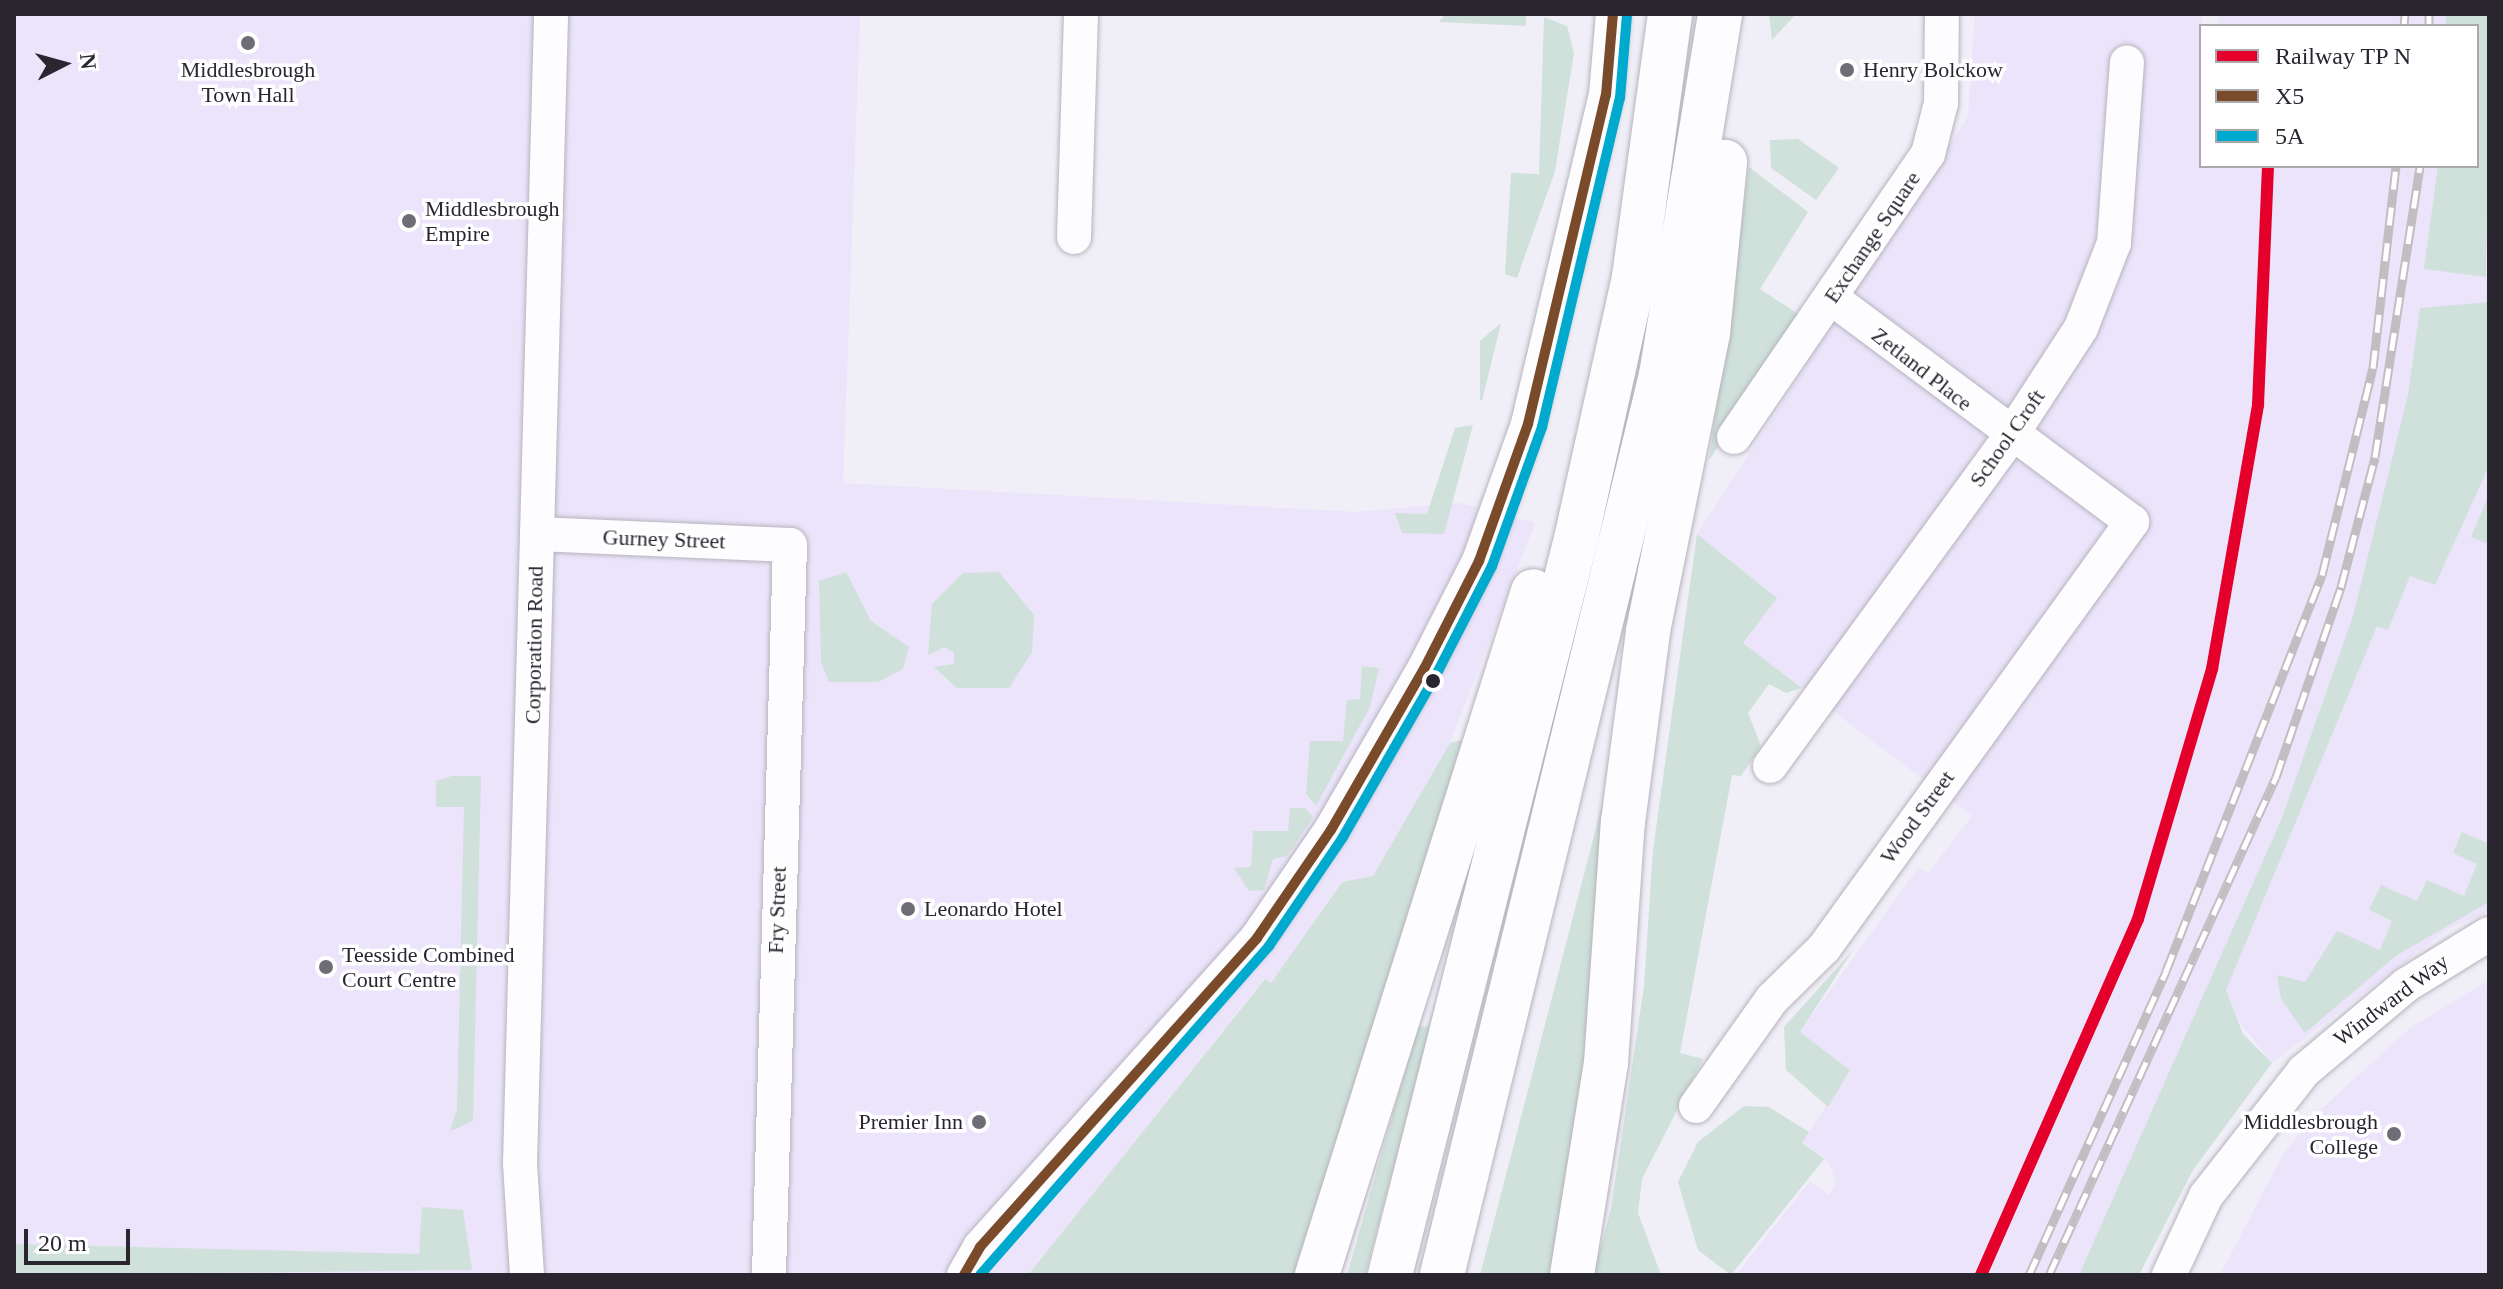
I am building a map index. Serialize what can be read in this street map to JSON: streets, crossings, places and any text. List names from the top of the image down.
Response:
{
  "streets": {
    "street": [
      "Exchange Square",
      "Zetland Place",
      "School Croft",
      "Gurney Street",
      "Corporation Road",
      "Wood Street",
      "Fry Street",
      "Windward Way"
    ]
  },
  "crossings": [
    ["Exchange Square", "Zetland Place"],
    ["Zetland Place", "School Croft"],
    ["Zetland Place", "Wood Street"],
    ["Gurney Street", "Corporation Road"],
    ["Gurney Street", "Fry Street"]
  ],
  "places": [
    "Middlesbrough Town Hall",
    "Henry Bolckow",
    "Middlesbrough Empire",
    "Leonardo Hotel",
    "Teesside Combined Court Centre",
    "Premier Inn",
    "Middlesbrough College"
  ],
  "lines": ["transit line X5", "transit line 5A"],
  "legend": ["Railway TP N", "X5", "5A"],
  "scale_bar": "20 m",
  "north": "right"
}
